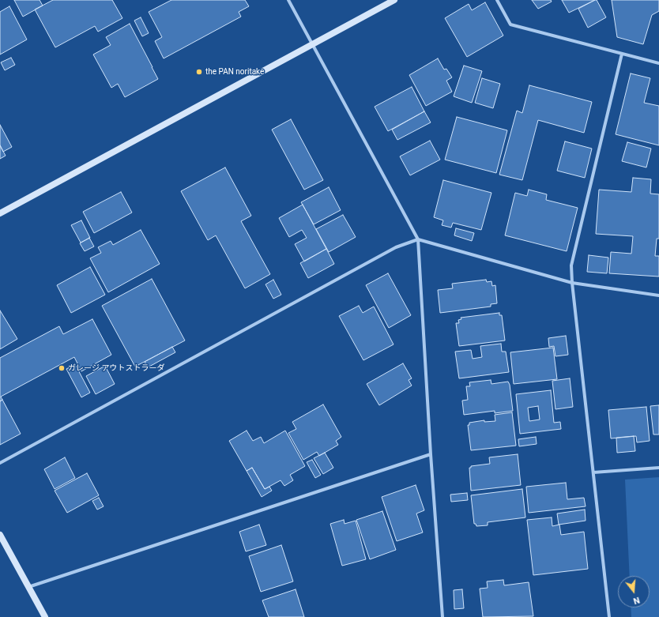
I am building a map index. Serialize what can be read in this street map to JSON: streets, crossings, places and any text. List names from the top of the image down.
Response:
{
  "places": ["the PAN noritake", "ガレージ アウトストラーダ"],
  "north": "bottom"
}
